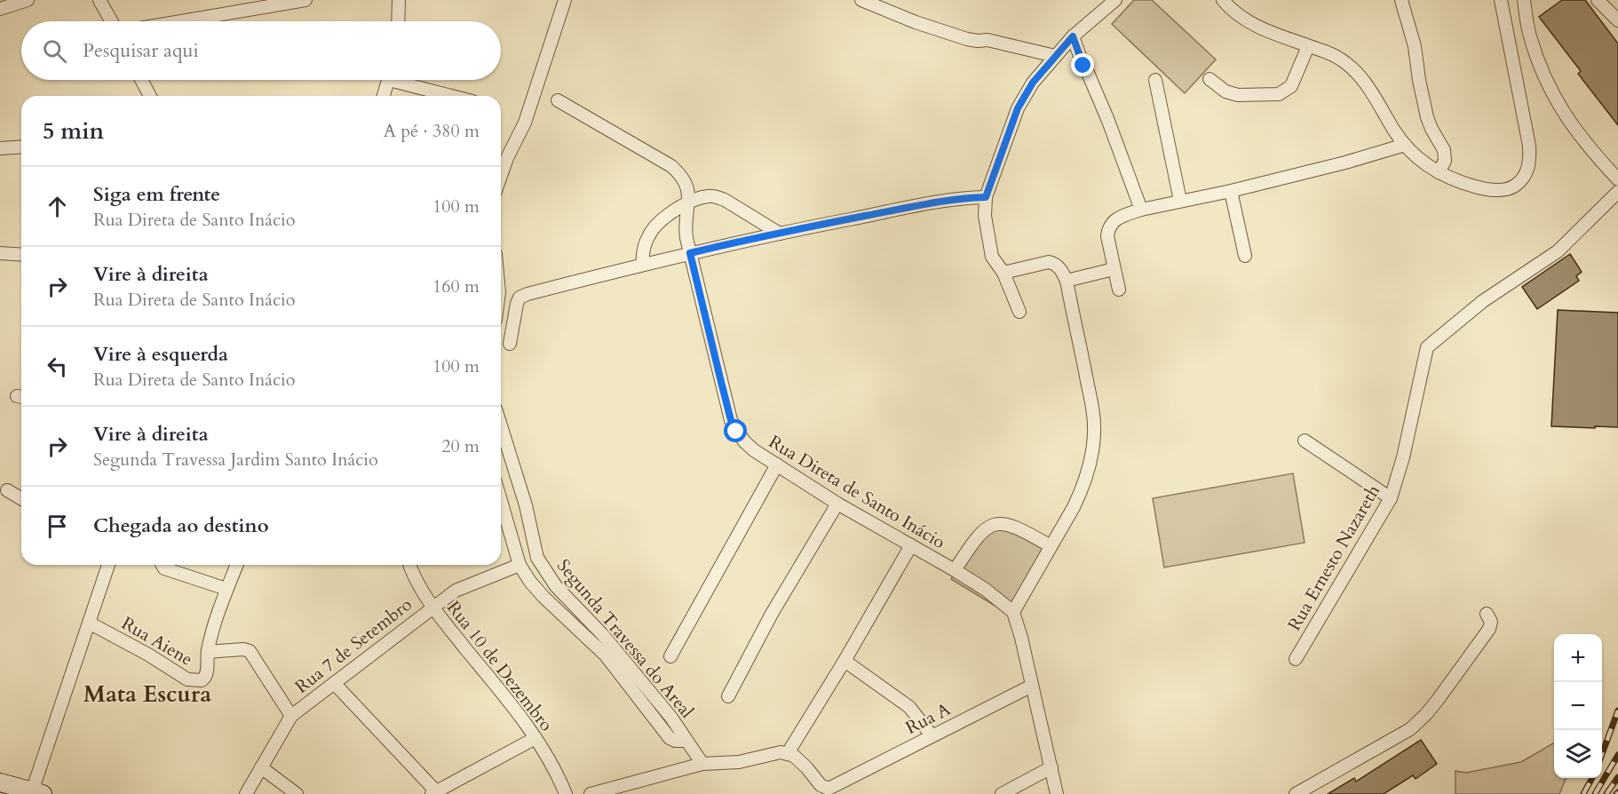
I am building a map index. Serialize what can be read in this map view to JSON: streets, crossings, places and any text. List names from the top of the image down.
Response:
{
  "streets": {
    "street": [
      "Rua Direta de Santo Inácio",
      "Rua Ernesto Nazareth",
      "Segunda Travessa do Areal",
      "Rua Aiene",
      "Rua 7 de Setembro",
      "Rua 10 de Dezembro",
      "Rua A"
    ]
  },
  "crossings": [
    ["Rua 7 de Setembro", "Rua 10 de Dezembro"]
  ],
  "districts": ["Mata Escura"],
  "page": {
    "search": "Pesquisar aqui",
    "heading": ["5 min", "A pé · 380 m"],
    "list": [
      ["Siga em frente", "Rua Direta de Santo Inácio", "100 m"],
      ["Vire à direita", "Rua Direta de Santo Inácio", "160 m"],
      ["Vire à esquerda", "Rua Direta de Santo Inácio", "100 m"],
      ["Vire à direita", "Segunda Travessa Jardim Santo Inácio", "20 m"],
      "Chegada ao destino"
    ],
    "map_buttons": ["+", "−"]
  }
}
